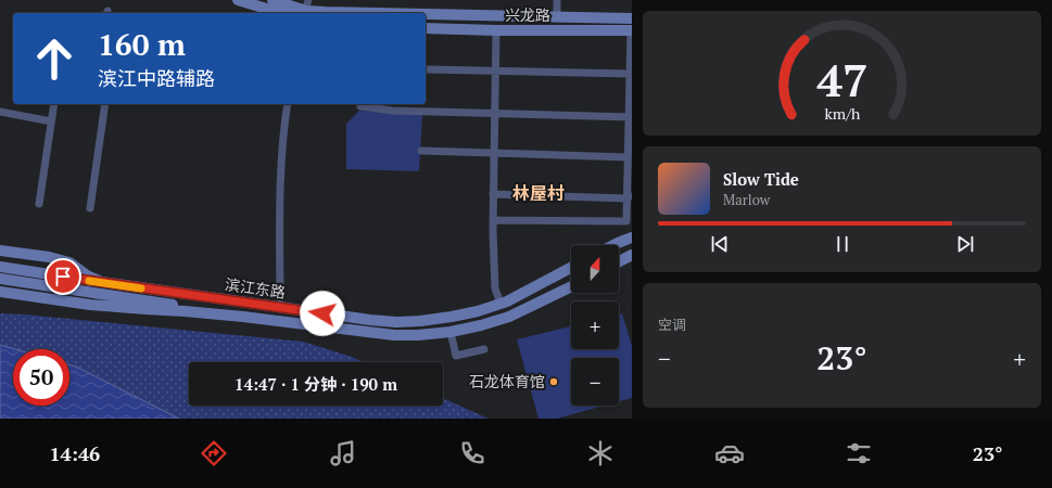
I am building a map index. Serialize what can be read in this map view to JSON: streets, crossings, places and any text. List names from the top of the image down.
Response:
{
  "streets": {
    "main road": ["兴龙路", "滨江东路"]
  },
  "districts": ["林屋村"],
  "places": ["石龙体育馆"],
  "north": "top",
  "page": {
    "turn": ["160 m", "滨江中路辅路"],
    "song": ["Slow Tide", "Marlow"],
    "map_buttons": ["+", "−"],
    "tile": "空调",
    "heat": ["−", "23°", "+"],
    "limit": "50",
    "trip": "14:47 · 1 分钟 · 190 m",
    "tabs": ["14:46", "23°"],
    "gauge": ["47", "km/h"]
  }
}
